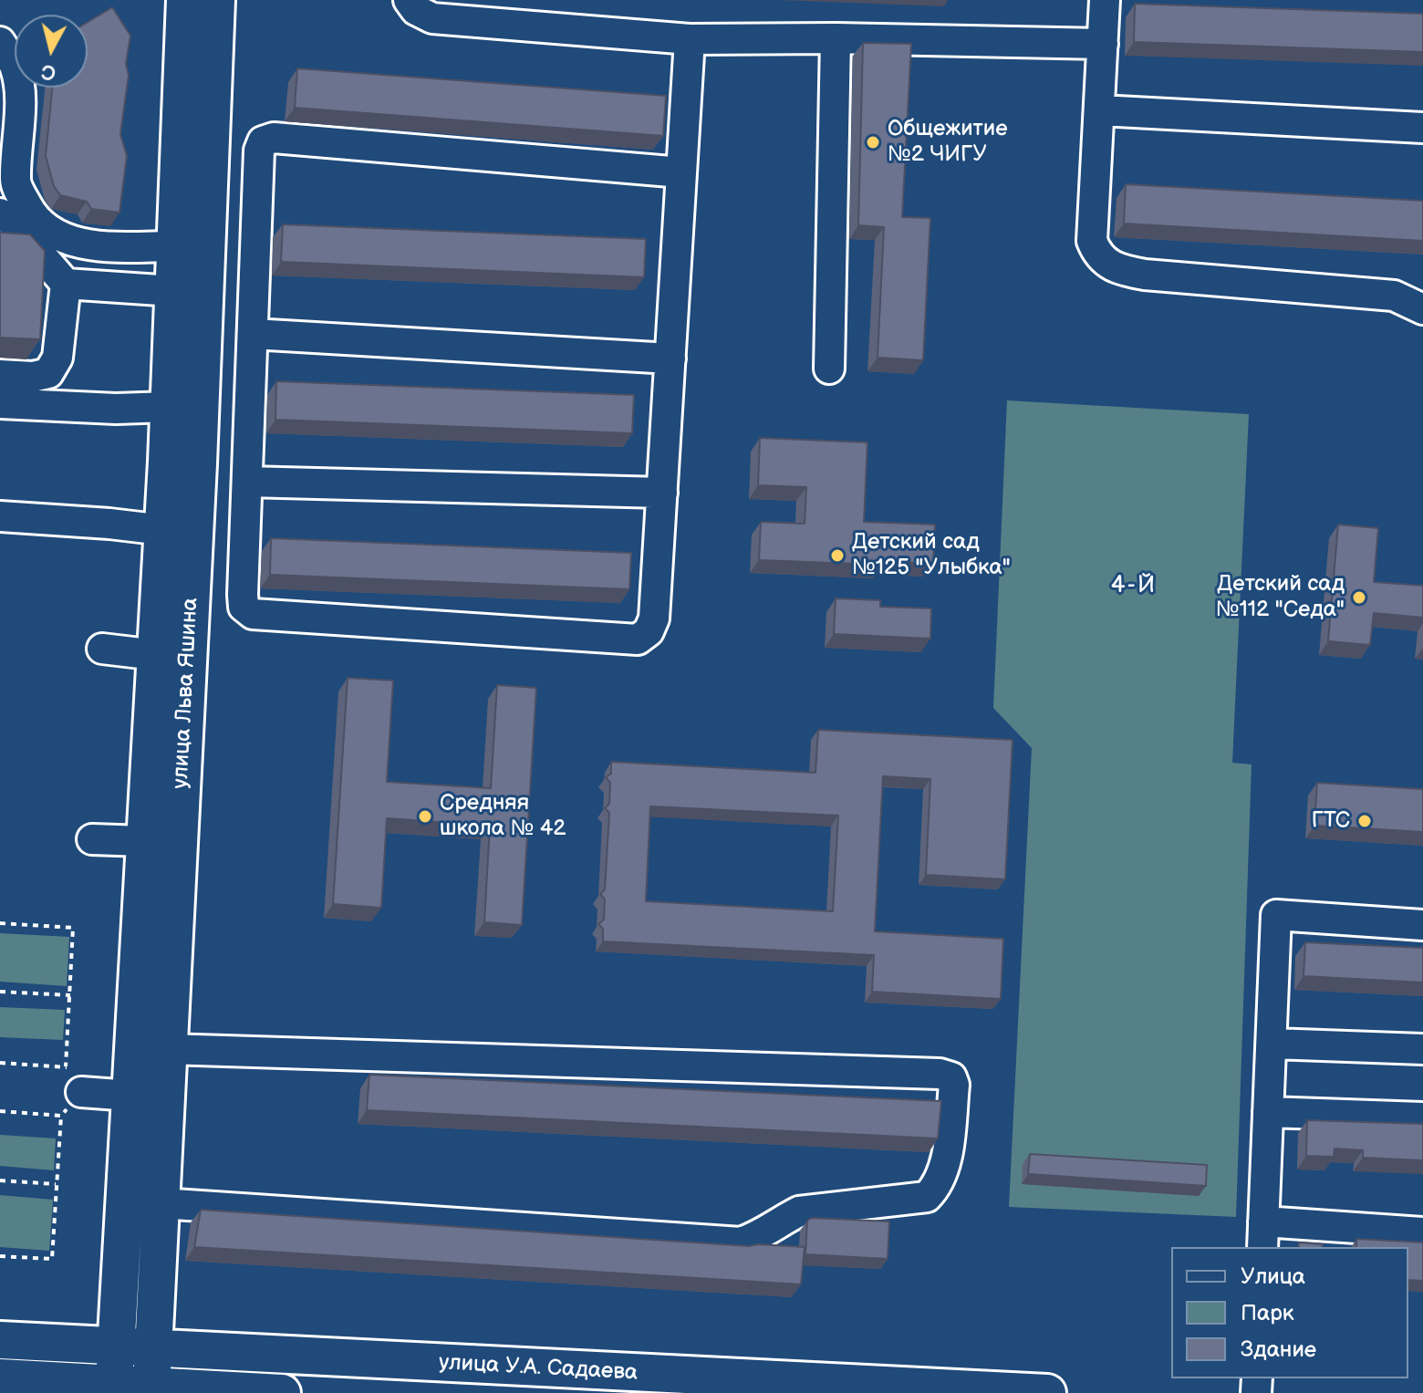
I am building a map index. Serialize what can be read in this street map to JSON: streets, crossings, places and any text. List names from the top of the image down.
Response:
{
  "streets": {
    "main road": ["улица Льва Яшина", "улица У.А. Садаева"]
  },
  "crossings": [
    ["улица Льва Яшина", "улица У.А. Садаева"]
  ],
  "districts": ["4-Й"],
  "places": [
    "Общежитие №2 ЧИГУ",
    "Детский сад №125 \"Улыбка\"",
    "Детский сад №112 \"Седа\"",
    "Средняя школа № 42",
    "ГТС"
  ],
  "legend": ["Улица", "Парк", "Здание"],
  "north": "bottom"
}
